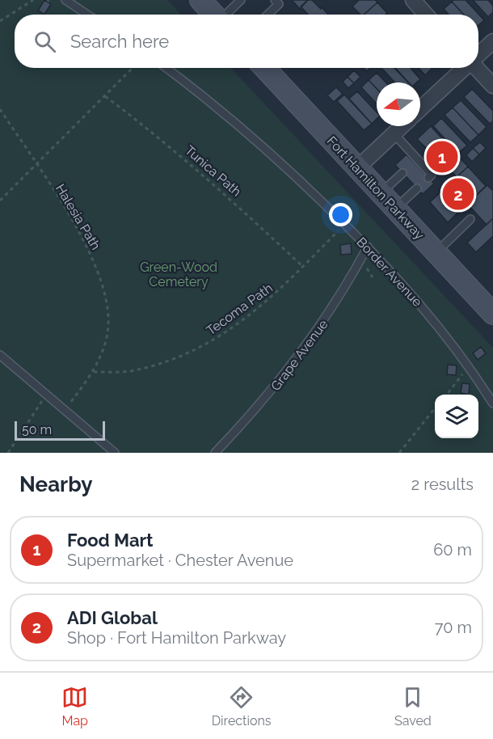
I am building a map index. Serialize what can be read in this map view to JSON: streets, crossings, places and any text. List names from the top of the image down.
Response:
{
  "streets": {
    "main road": ["Fort Hamilton Parkway"],
    "lane": ["Border Avenue", "Grape Avenue"],
    "path": ["Tunica Path", "Halesia Path", "Tecoma Path"]
  },
  "crossings": [
    ["Tunica Path", "Tecoma Path"],
    ["Halesia Path", "Tecoma Path"],
    ["Border Avenue", "Tecoma Path"],
    ["Border Avenue", "Grape Avenue"]
  ],
  "parks": ["Green-Wood Cemetery"],
  "scale_bar": "50 m",
  "north": "left",
  "page": {
    "search": "Search here",
    "pins": ["1", "2"],
    "scale": "50 m",
    "heading": ["Nearby", "2 results"],
    "list": [
      {
        "mark": "1",
        "name": "Food Mart",
        "note": "Supermarket · Chester Avenue",
        "value": "60 m"
      },
      {
        "mark": "2",
        "name": "ADI Global",
        "note": "Shop · Fort Hamilton Parkway",
        "value": "70 m"
      }
    ],
    "nav": ["Map", "Directions", "Saved"]
  }
}
